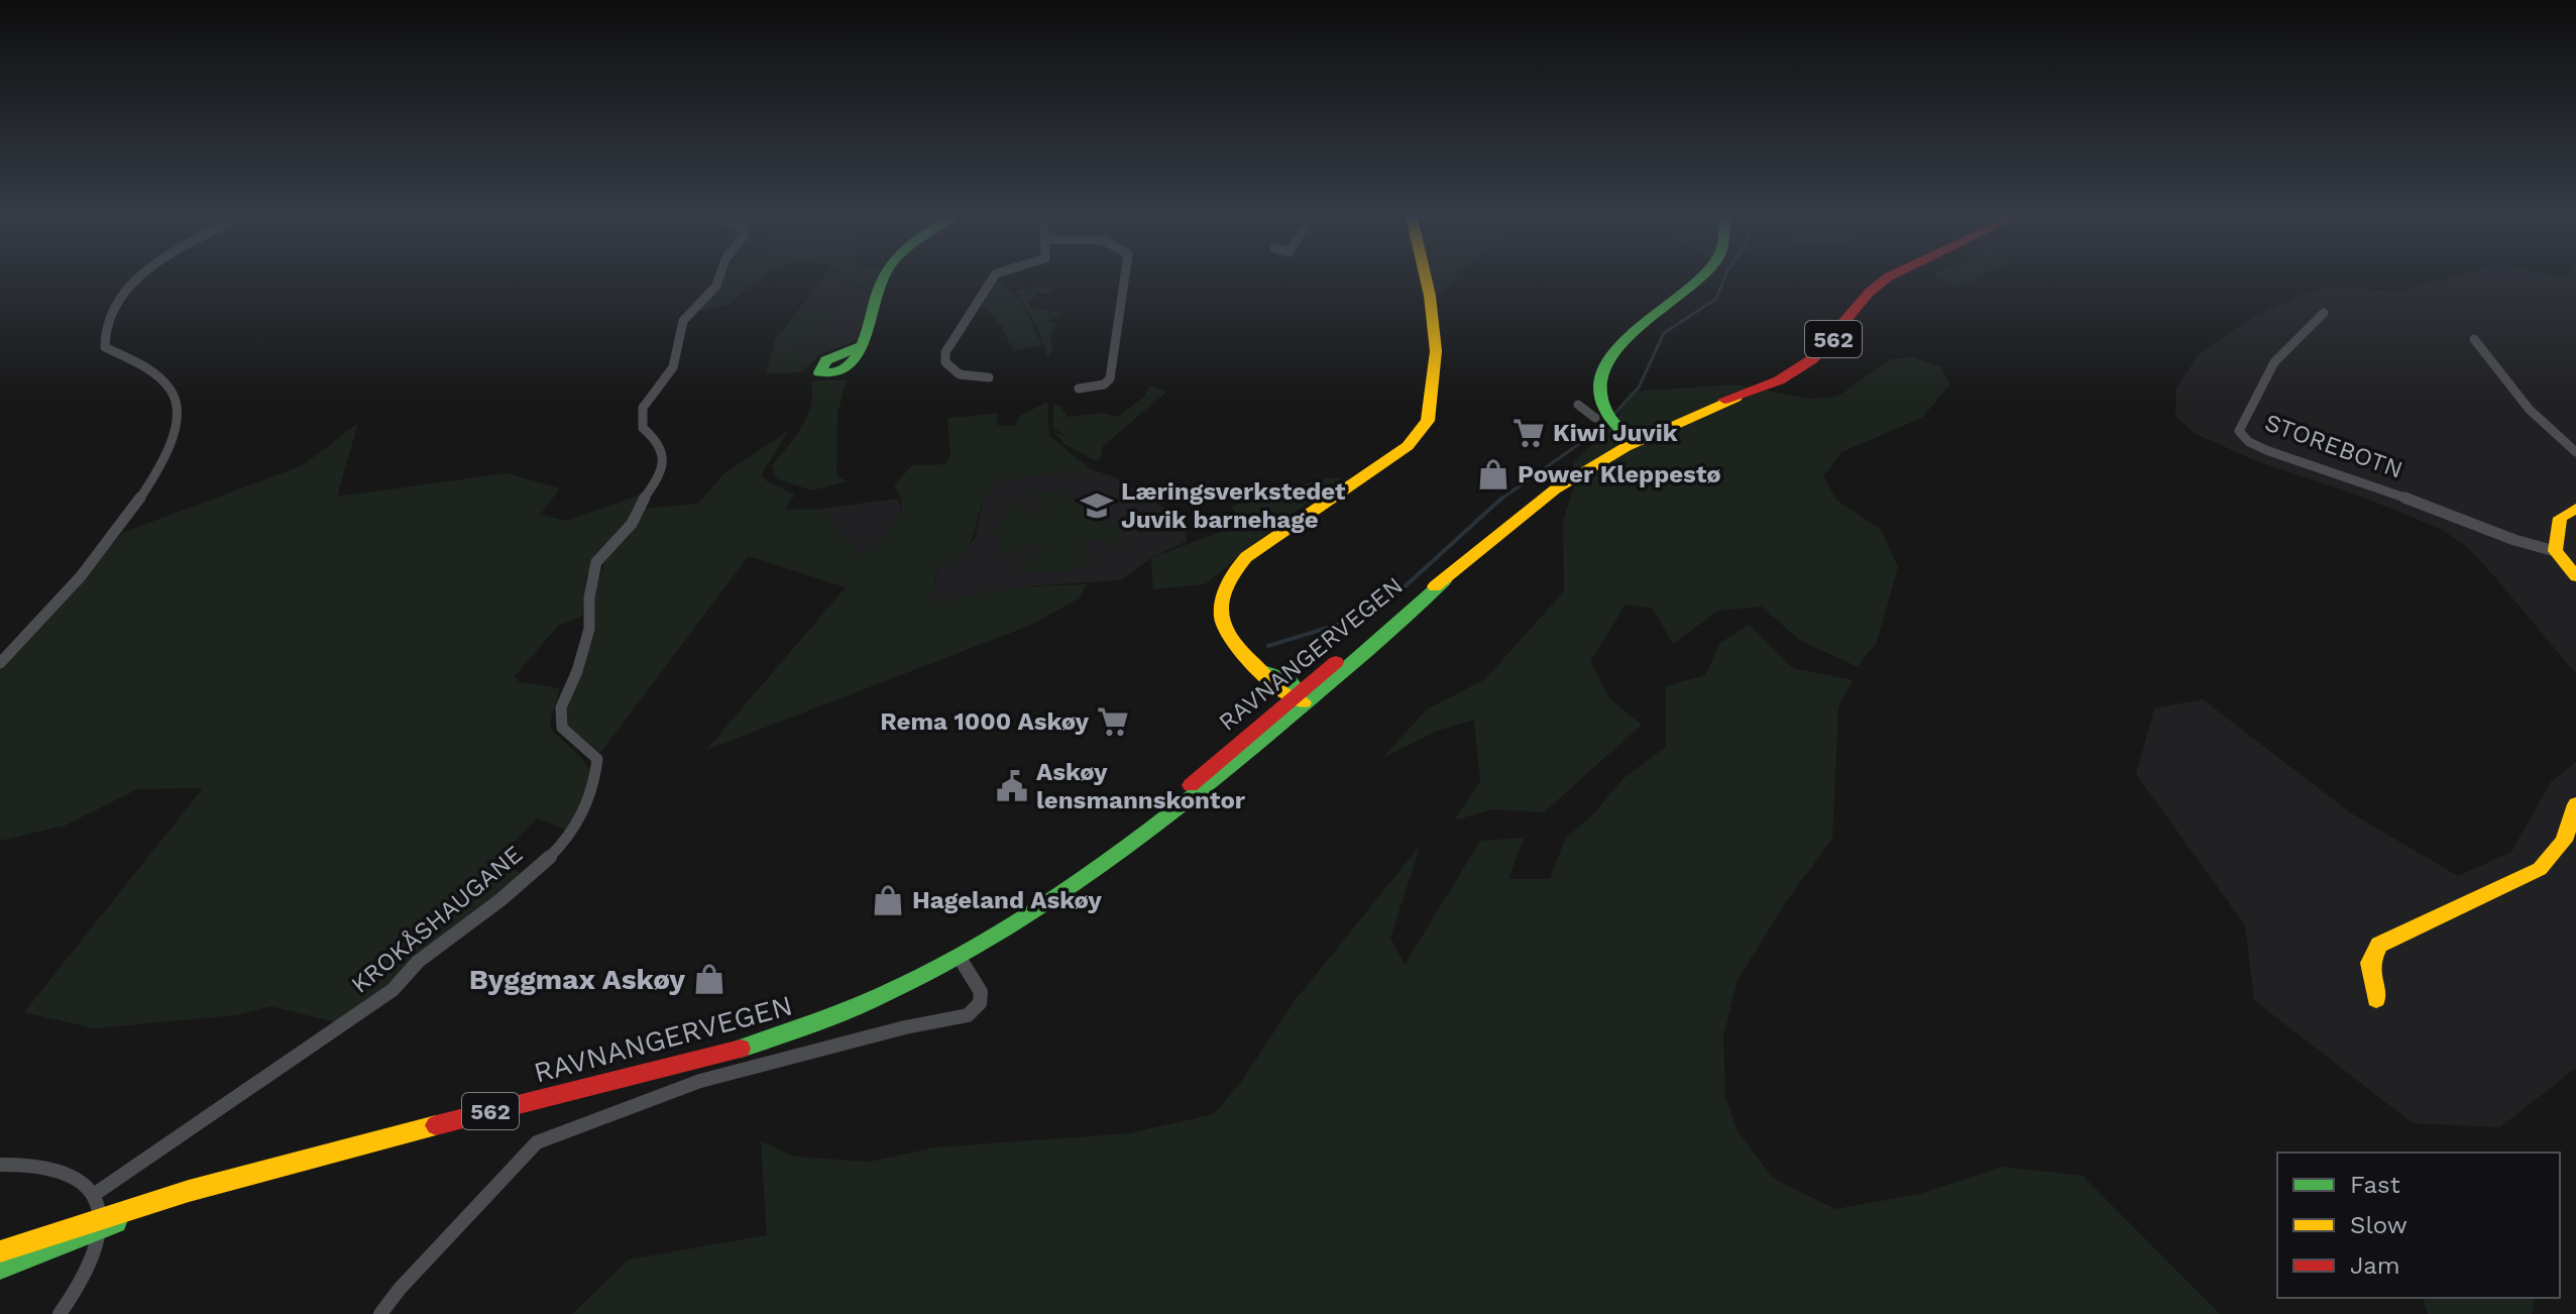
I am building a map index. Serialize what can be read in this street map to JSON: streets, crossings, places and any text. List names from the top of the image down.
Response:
{
  "streets": {
    "main road": ["562", "RAVNANGERVEGEN"],
    "street": ["STOREBOTN", "KROKÅSHAUGANE"]
  },
  "places": {
    "supermarket": ["Kiwi Juvik", "Rema 1000 Askøy"],
    "shop": ["Power Kleppestø", "Hageland Askøy", "Byggmax Askøy"],
    "school or university": ["Læringsverkstedet Juvik barnehage"],
    "public building": ["Askøy lensmannskontor"]
  },
  "legend": ["Fast", "Slow", "Jam"]
}
